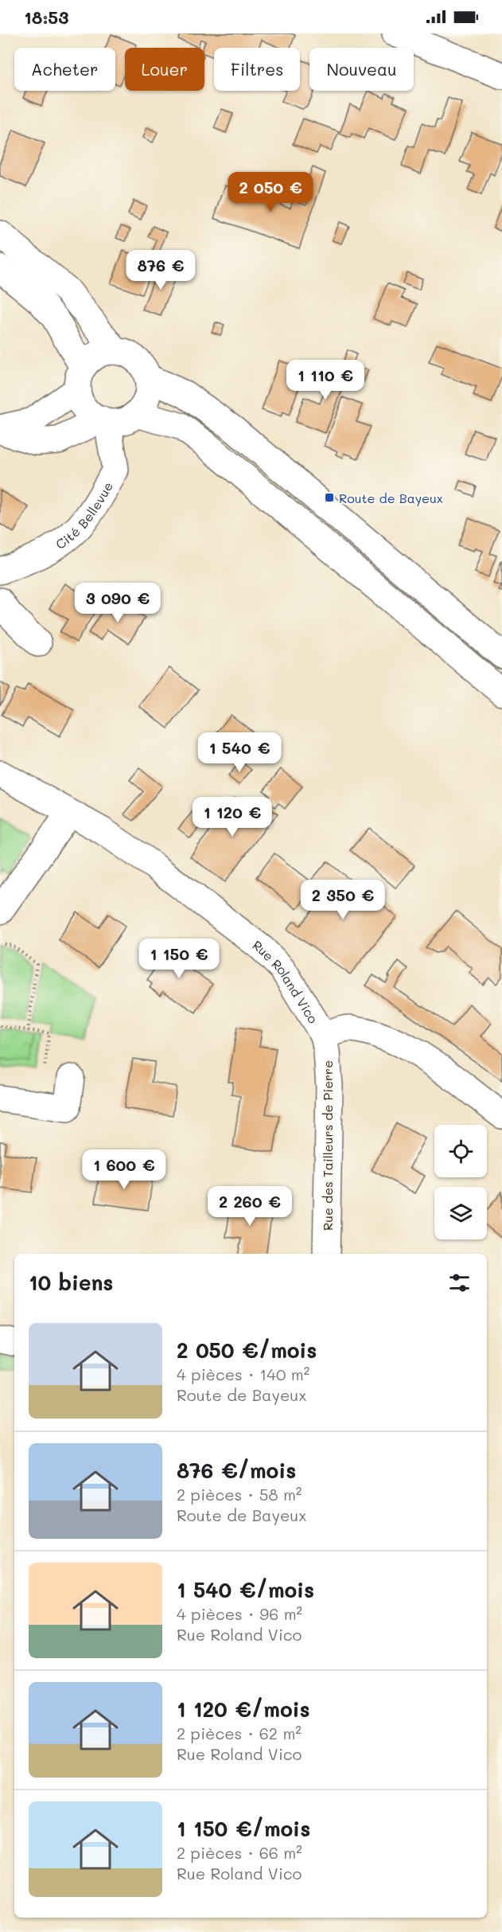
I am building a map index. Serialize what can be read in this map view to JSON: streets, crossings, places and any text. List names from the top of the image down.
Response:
{
  "streets": {
    "street": ["Cité Bellevue", "Rue Roland Vico", "Rue des Tailleurs de Pierre"]
  },
  "crossings": [
    ["Rue Roland Vico", "Rue des Tailleurs de Pierre"]
  ],
  "places": {
    "transit": ["Route de Bayeux"]
  },
  "page": {
    "status": "18:53",
    "chip": [
      "Acheter",
      "Louer",
      "Filtres",
      "Nouveau"
    ],
    "price": [
      "2 050 €",
      "876 €",
      "1 110 €",
      "3 090 €",
      "1 540 €",
      "1 120 €",
      "2 350 €",
      "1 150 €",
      "1 600 €",
      "2 260 €"
    ],
    "heading": "10 biens",
    "list": [
      {
        "name": "2 050 €/mois",
        "note": "4 pièces · 140 m² · Route de Bayeux"
      },
      {
        "name": "876 €/mois",
        "note": "2 pièces · 58 m² · Route de Bayeux"
      },
      {
        "name": "1 540 €/mois",
        "note": "4 pièces · 96 m² · Rue Roland Vico"
      },
      {
        "name": "1 120 €/mois",
        "note": "2 pièces · 62 m² · Rue Roland Vico"
      },
      {
        "name": "1 150 €/mois",
        "note": "2 pièces · 66 m² · Rue Roland Vico"
      }
    ]
  }
}
